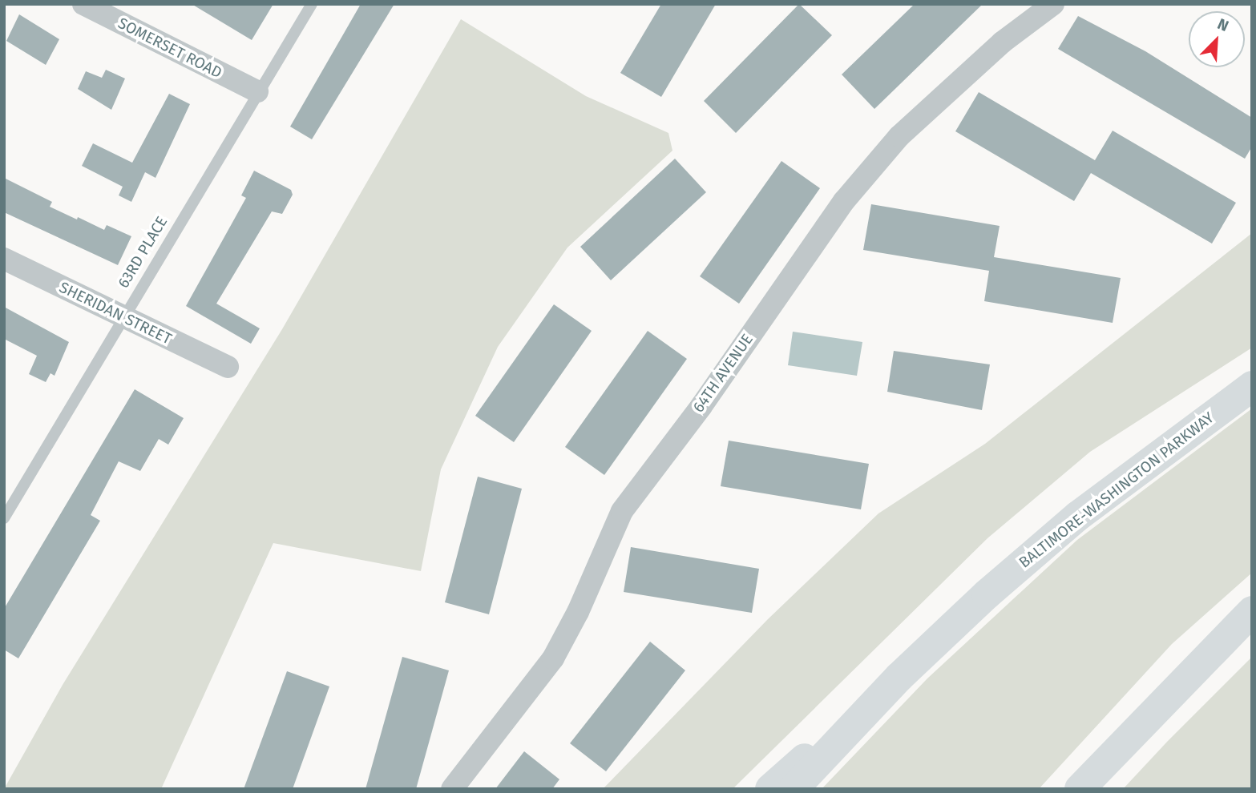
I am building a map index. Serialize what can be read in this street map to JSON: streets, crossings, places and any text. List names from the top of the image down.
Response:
{
  "streets": {
    "highway": ["BALTIMORE-WASHINGTON PARKWAY"],
    "street": ["SOMERSET ROAD", "SHERIDAN STREET", "64TH AVENUE"],
    "lane": ["63RD PLACE"]
  },
  "crossings": [
    ["SOMERSET ROAD", "63RD PLACE"],
    ["63RD PLACE", "SHERIDAN STREET"]
  ],
  "north": "top right"
}
